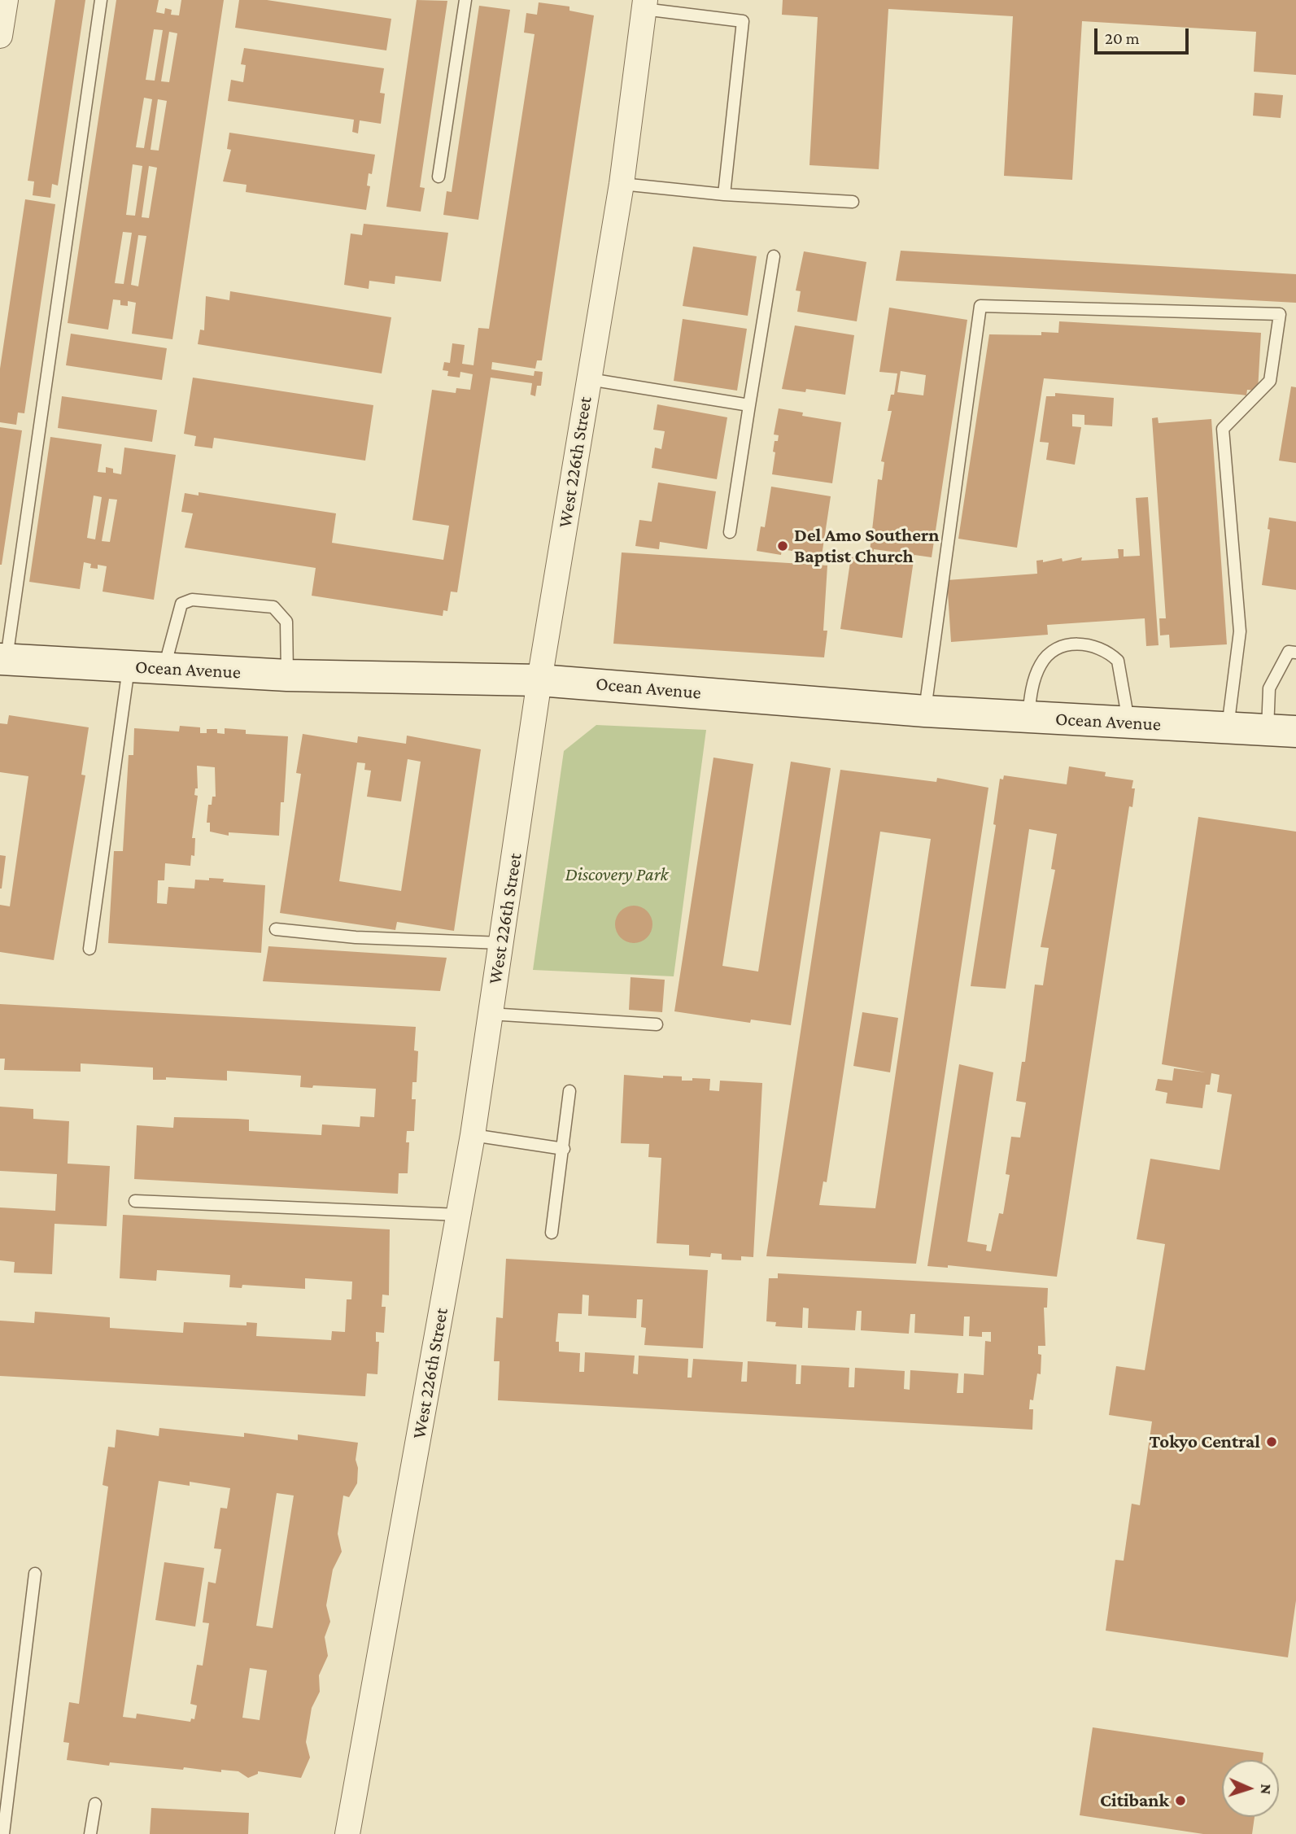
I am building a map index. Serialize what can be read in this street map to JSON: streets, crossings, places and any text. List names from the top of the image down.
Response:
{
  "streets": {
    "street": ["West 226th Street", "Ocean Avenue"]
  },
  "crossings": [
    ["West 226th Street", "Ocean Avenue"]
  ],
  "parks": ["Discovery Park"],
  "places": ["Del Amo Southern Baptist Church", "Tokyo Central", "Citibank"],
  "scale_bar": "20 m",
  "north": "right"
}
